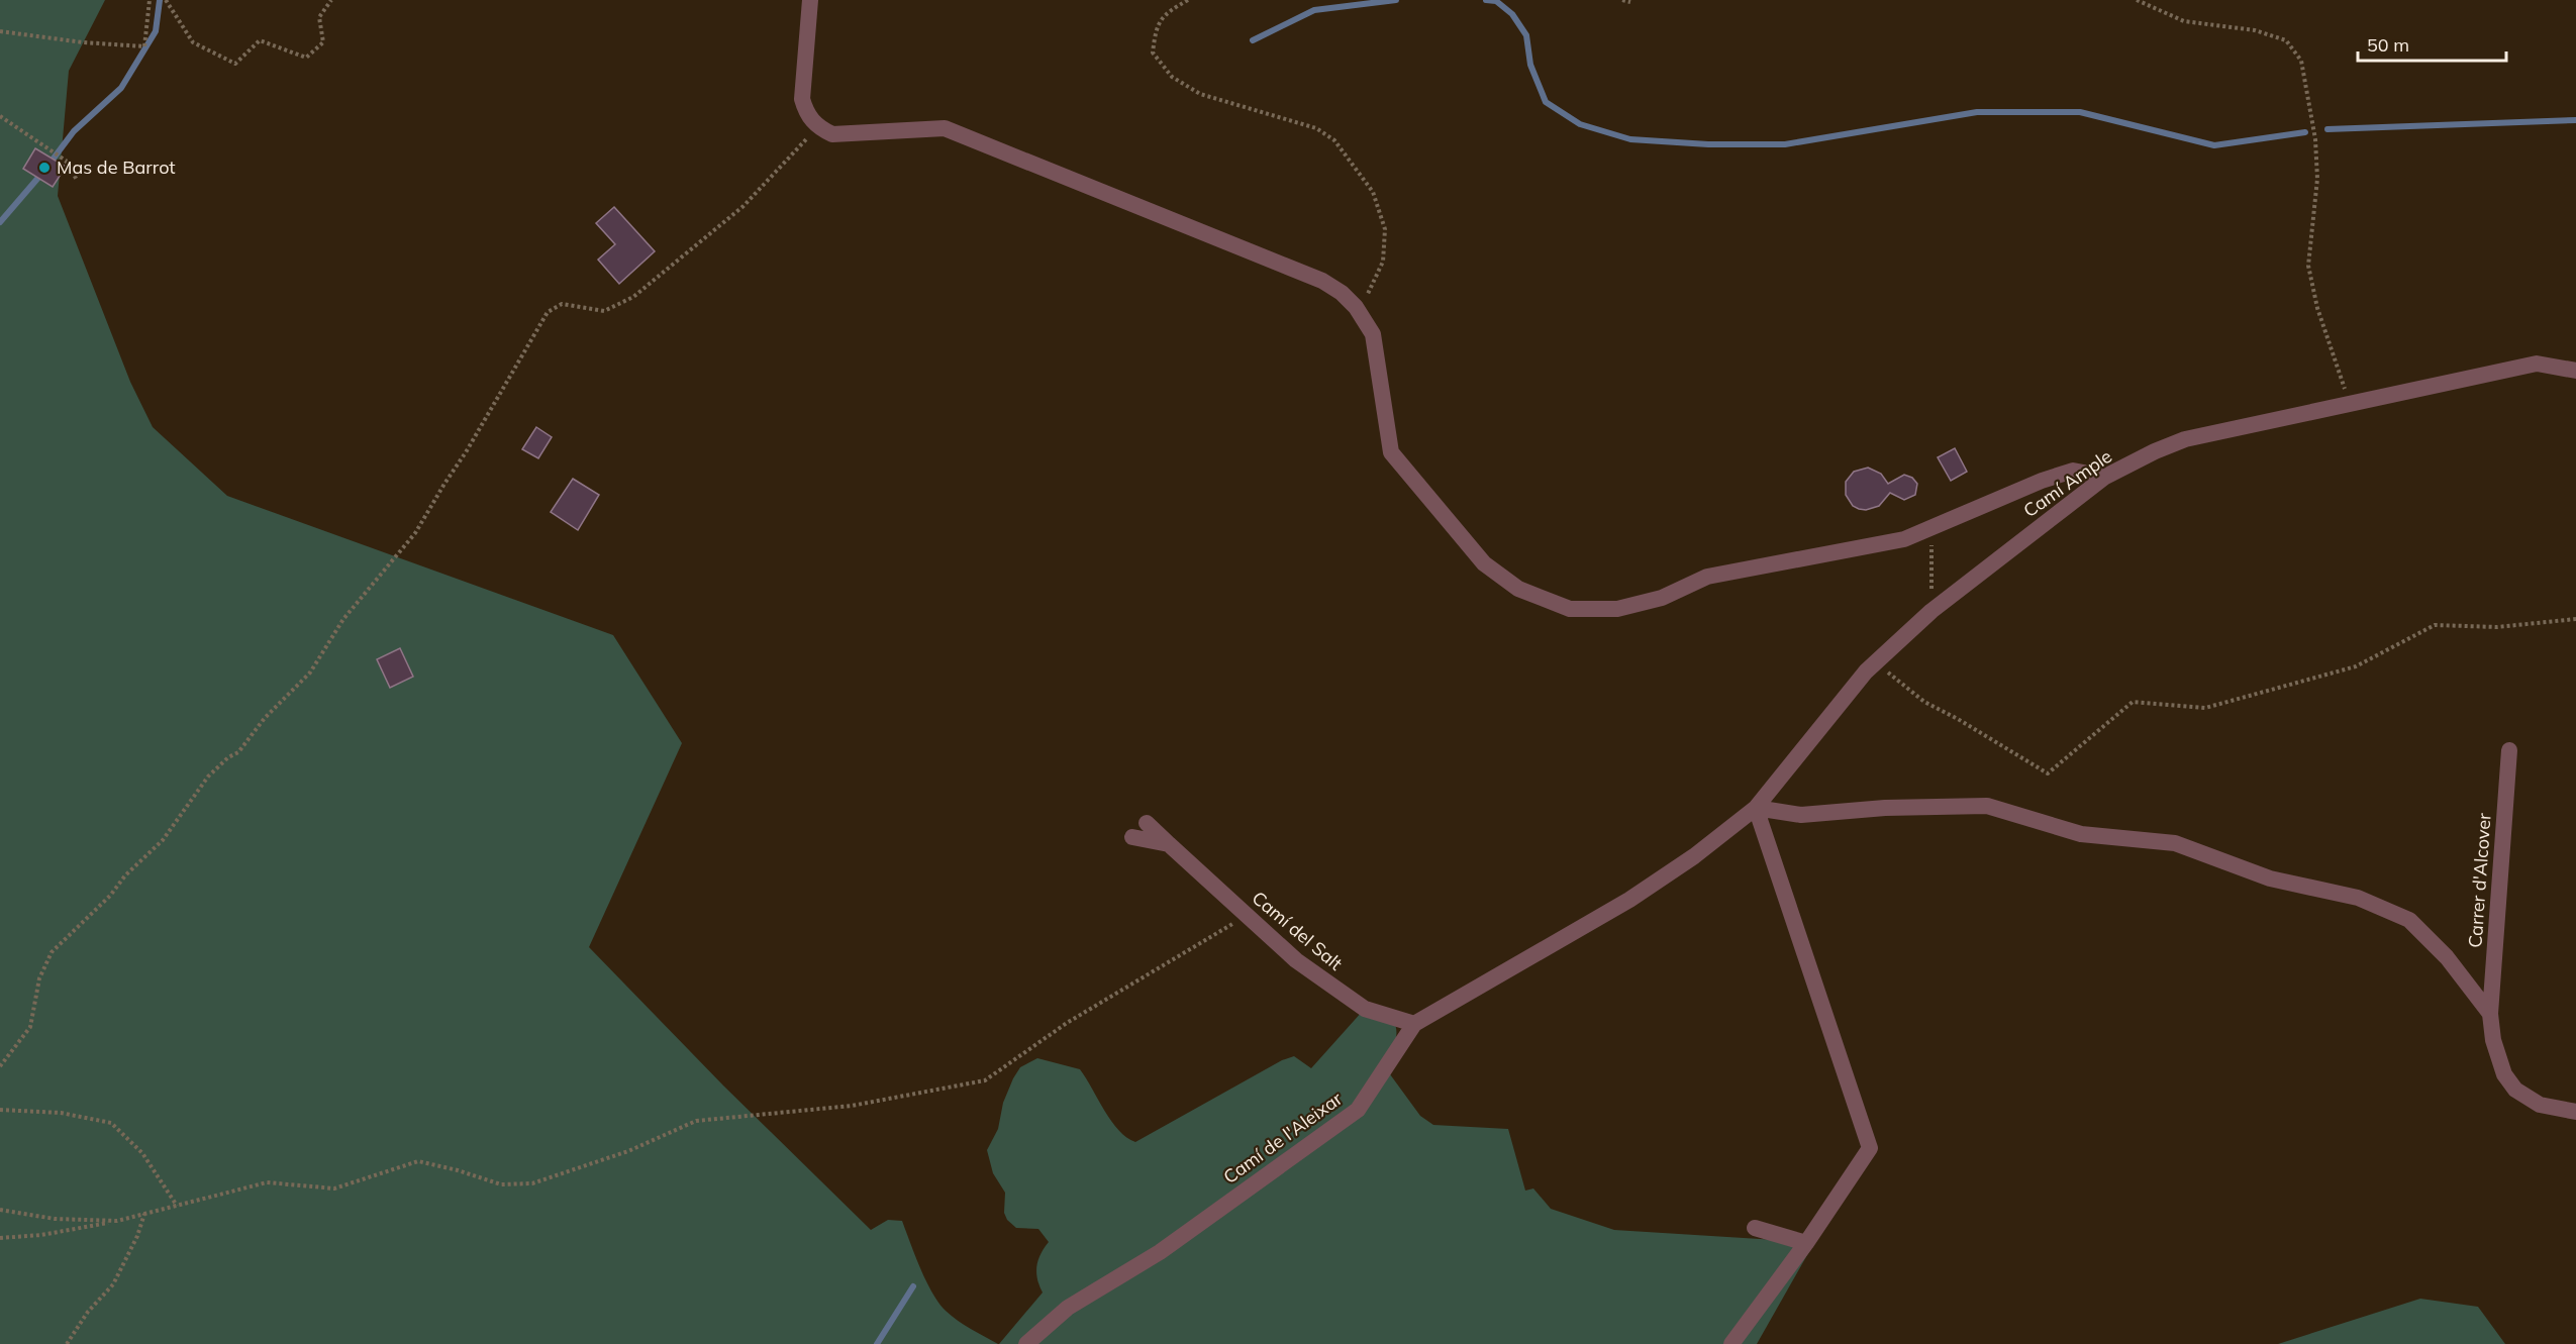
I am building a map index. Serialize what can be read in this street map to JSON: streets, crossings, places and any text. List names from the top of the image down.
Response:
{
  "streets": {
    "street": [
      "Camí Ample",
      "Carrer d'Alcover",
      "Camí del Salt",
      "Camí de l'Aleixar"
    ]
  },
  "crossings": [
    ["Camí Ample", "Camí de l'Aleixar"],
    ["Camí del Salt", "Camí de l'Aleixar"]
  ],
  "places": ["Mas de Barrot"],
  "scale_bar": "50 m"
}
